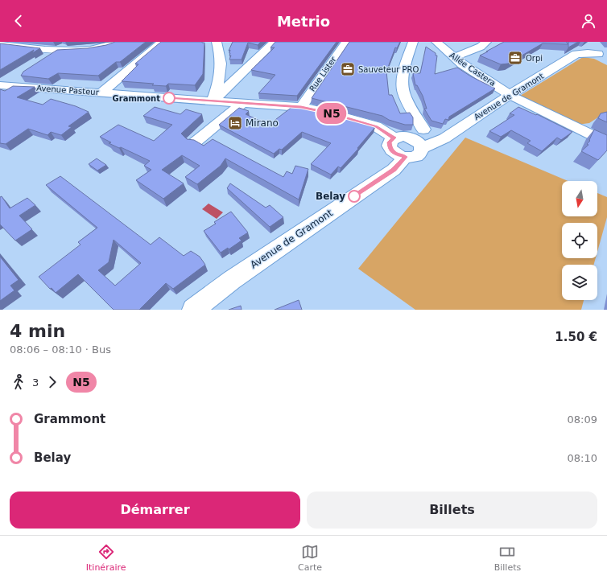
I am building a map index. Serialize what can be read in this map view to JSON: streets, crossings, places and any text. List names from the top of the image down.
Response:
{
  "streets": {
    "street": [
      "Allée Castera",
      "Rue Lister",
      "Avenue Pasteur",
      "Avenue de Gramont"
    ]
  },
  "crossings": [
    ["Allée Castera", "Avenue de Gramont"],
    ["Rue Lister", "Avenue Pasteur"],
    ["Avenue Pasteur", "Avenue de Gramont"]
  ],
  "places": {
    "office": ["Orpi", "Sauveteur PRO"],
    "other": ["Grammont", "Belay"],
    "hotel": ["Mirano"]
  },
  "lines": ["bus line N5"],
  "north": "bottom",
  "page": {
    "header": "Metrio",
    "on_map": "N5",
    "heading": ["4 min", "08:06 – 08:10 · Bus", "1.50 €"],
    "legs": ["3", "N5"],
    "list": [
      {
        "name": "Grammont",
        "value": "08:09"
      },
      {
        "name": "Belay",
        "value": "08:10"
      }
    ],
    "buttons": ["Démarrer", "Billets"],
    "tabs": ["Itinéraire", "Carte", "Billets"]
  }
}
